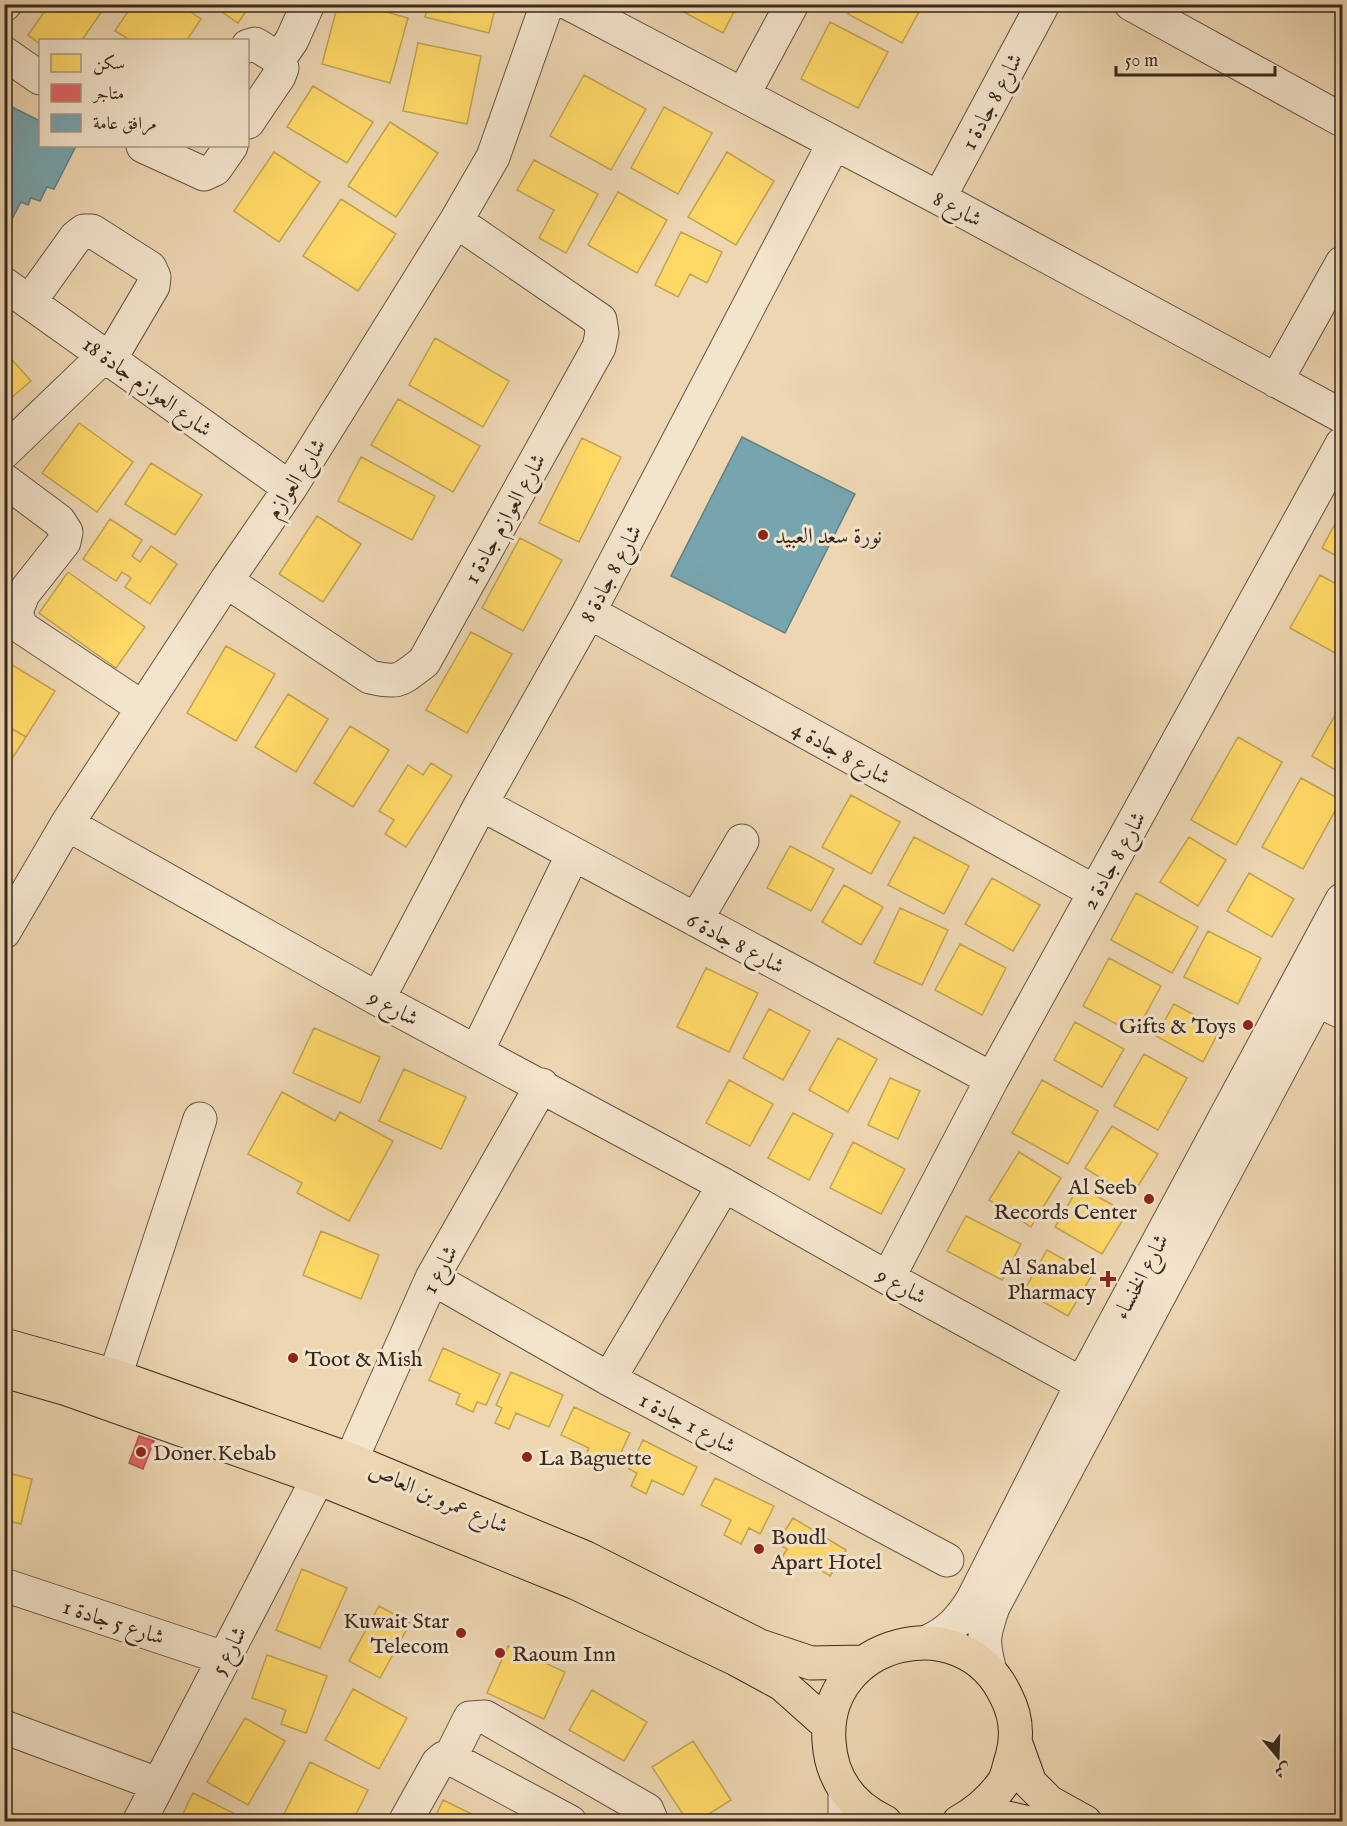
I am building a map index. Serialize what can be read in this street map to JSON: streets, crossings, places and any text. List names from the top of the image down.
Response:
{
  "streets": {
    "main road": ["شارع عمرو بن العاص"],
    "street": [
      "شارع 8 جادة 1",
      "شارع 8",
      "شارع العوازم جادة 18",
      "شارع العوازم",
      "شارع العوازم جادة 1",
      "شارع 8 جادة 8",
      "شارع 8 جادة 4",
      "شارع 8 جادة 2",
      "شارع 8 جادة 6",
      "شارع 9",
      "شارع 1",
      "شارع الخنساء",
      "شارع 1 جادة 1",
      "شارع 5 جادة 1",
      "شارع 5"
    ]
  },
  "crossings": [
    ["شارع 8 جادة 1", "شارع 8"],
    ["شارع 8", "شارع 8 جادة 8"],
    ["شارع العوازم جادة 18", "شارع العوازم"],
    ["شارع العوازم", "شارع العوازم جادة 1"],
    ["شارع العوازم", "شارع 9"],
    ["شارع 8 جادة 8", "شارع 8 جادة 4"],
    ["شارع 8 جادة 8", "شارع 8 جادة 6"],
    ["شارع 8 جادة 8", "شارع 9"],
    ["شارع 8 جادة 4", "شارع 8 جادة 2"],
    ["شارع 8 جادة 2", "شارع 8 جادة 6"],
    ["شارع 8 جادة 2", "شارع 9"],
    ["شارع 9", "شارع 1"],
    ["شارع 9", "شارع الخنساء"],
    ["شارع 1", "شارع 1 جادة 1"],
    ["شارع 1", "شارع عمرو بن العاص"],
    ["شارع عمرو بن العاص", "شارع 5"],
    ["شارع 5 جادة 1", "شارع 5"]
  ],
  "places": {
    "other": [
      "نورة سعد العبيد",
      "Gifts & Toys",
      "Al Seeb Records Center",
      "Toot & Mish",
      "Doner Kebab",
      "La Baguette",
      "Boudl Apart Hotel",
      "Kuwait Star Telecom",
      "Raoum Inn"
    ],
    "health": ["Al Sanabel Pharmacy"]
  },
  "legend": ["سكن", "متاجر", "مرافق عامة"],
  "scale_bar": "50 m",
  "north": "bottom"
}
